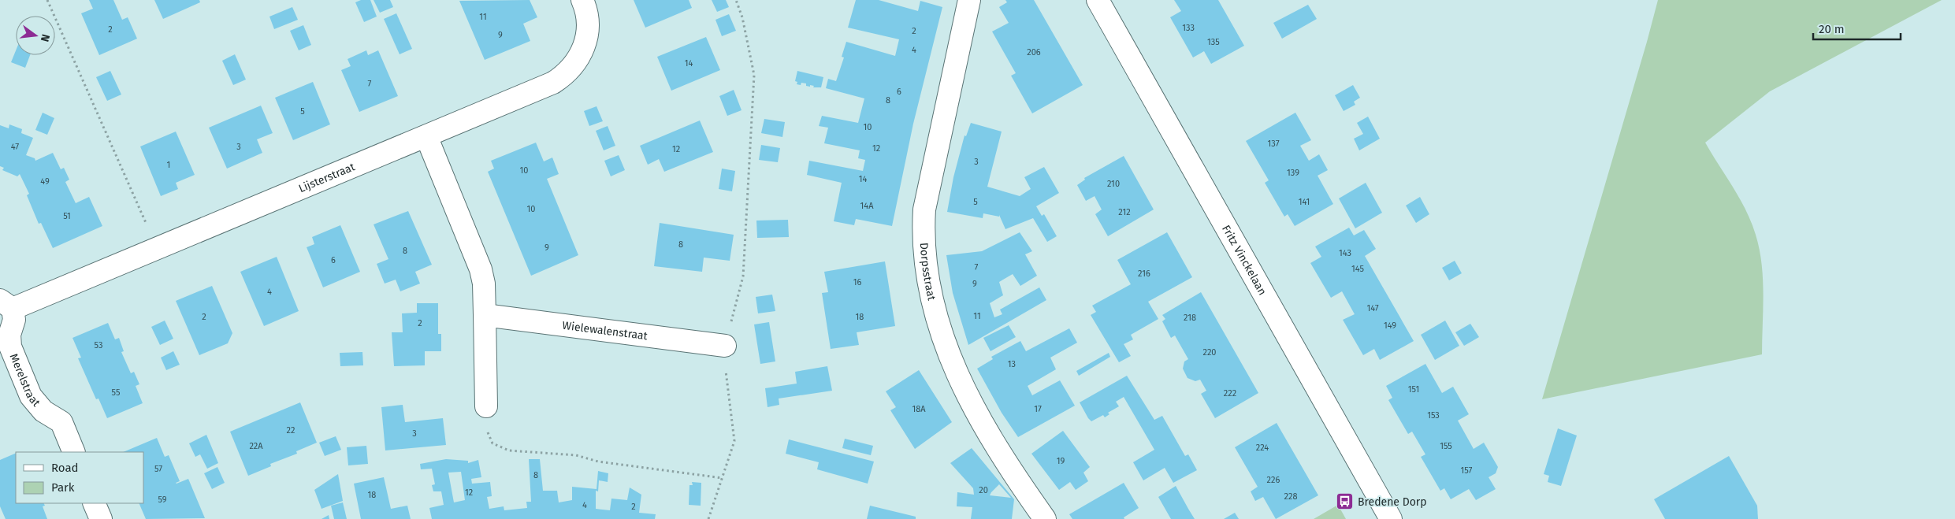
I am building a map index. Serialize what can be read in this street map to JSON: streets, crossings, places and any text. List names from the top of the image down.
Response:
{
  "streets": {
    "street": [
      "Lijsterstraat",
      "Fritz Vinckelaan",
      "Dorpsstraat",
      "Wielewalenstraat",
      "Merelstraat"
    ]
  },
  "crossings": [
    ["Lijsterstraat", "Merelstraat"]
  ],
  "places": {
    "bus stop": ["Bredene Dorp"]
  },
  "house_numbers": [
    "11",
    "133",
    "2",
    "2",
    "9",
    "135",
    "4",
    "206",
    "14",
    "7",
    "6",
    "8",
    "5",
    "10",
    "137",
    "47",
    "3",
    "12",
    "12",
    "3",
    "1",
    "10",
    "139",
    "14",
    "49",
    "210",
    "5",
    "141",
    "14A",
    "10",
    "212",
    "51",
    "8",
    "9",
    "8",
    "143",
    "6",
    "7",
    "145",
    "216",
    "16",
    "9",
    "4",
    "147",
    "11",
    "2",
    "18",
    "218",
    "2",
    "149",
    "53",
    "220",
    "13",
    "151",
    "55",
    "222",
    "18A",
    "17",
    "153",
    "22",
    "3",
    "22A",
    "155",
    "224",
    "19",
    "57",
    "157",
    "8",
    "226",
    "20",
    "12",
    "18",
    "228",
    "59",
    "4",
    "2"
  ],
  "legend": ["Road", "Park"],
  "scale_bar": "20 m",
  "north": "right"
}
